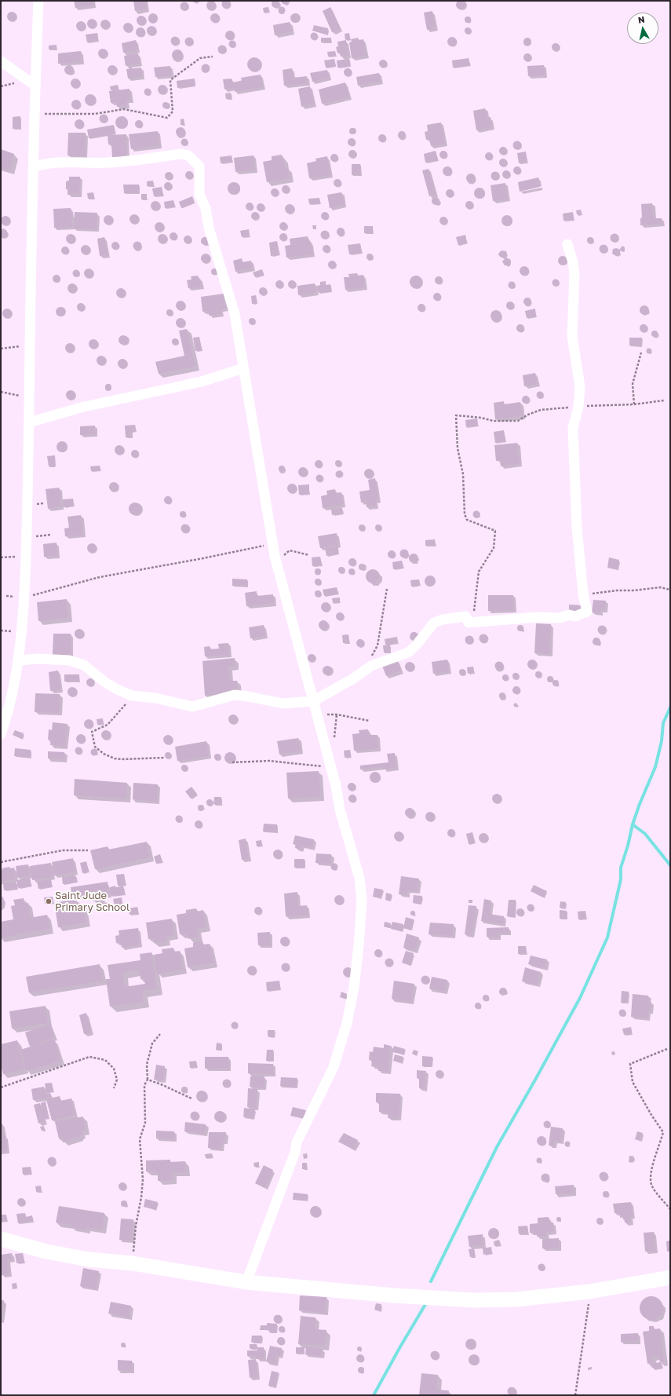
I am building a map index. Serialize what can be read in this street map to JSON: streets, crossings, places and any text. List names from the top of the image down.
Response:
{
  "places": ["Saint Jude Primary School"],
  "north": "top"
}
